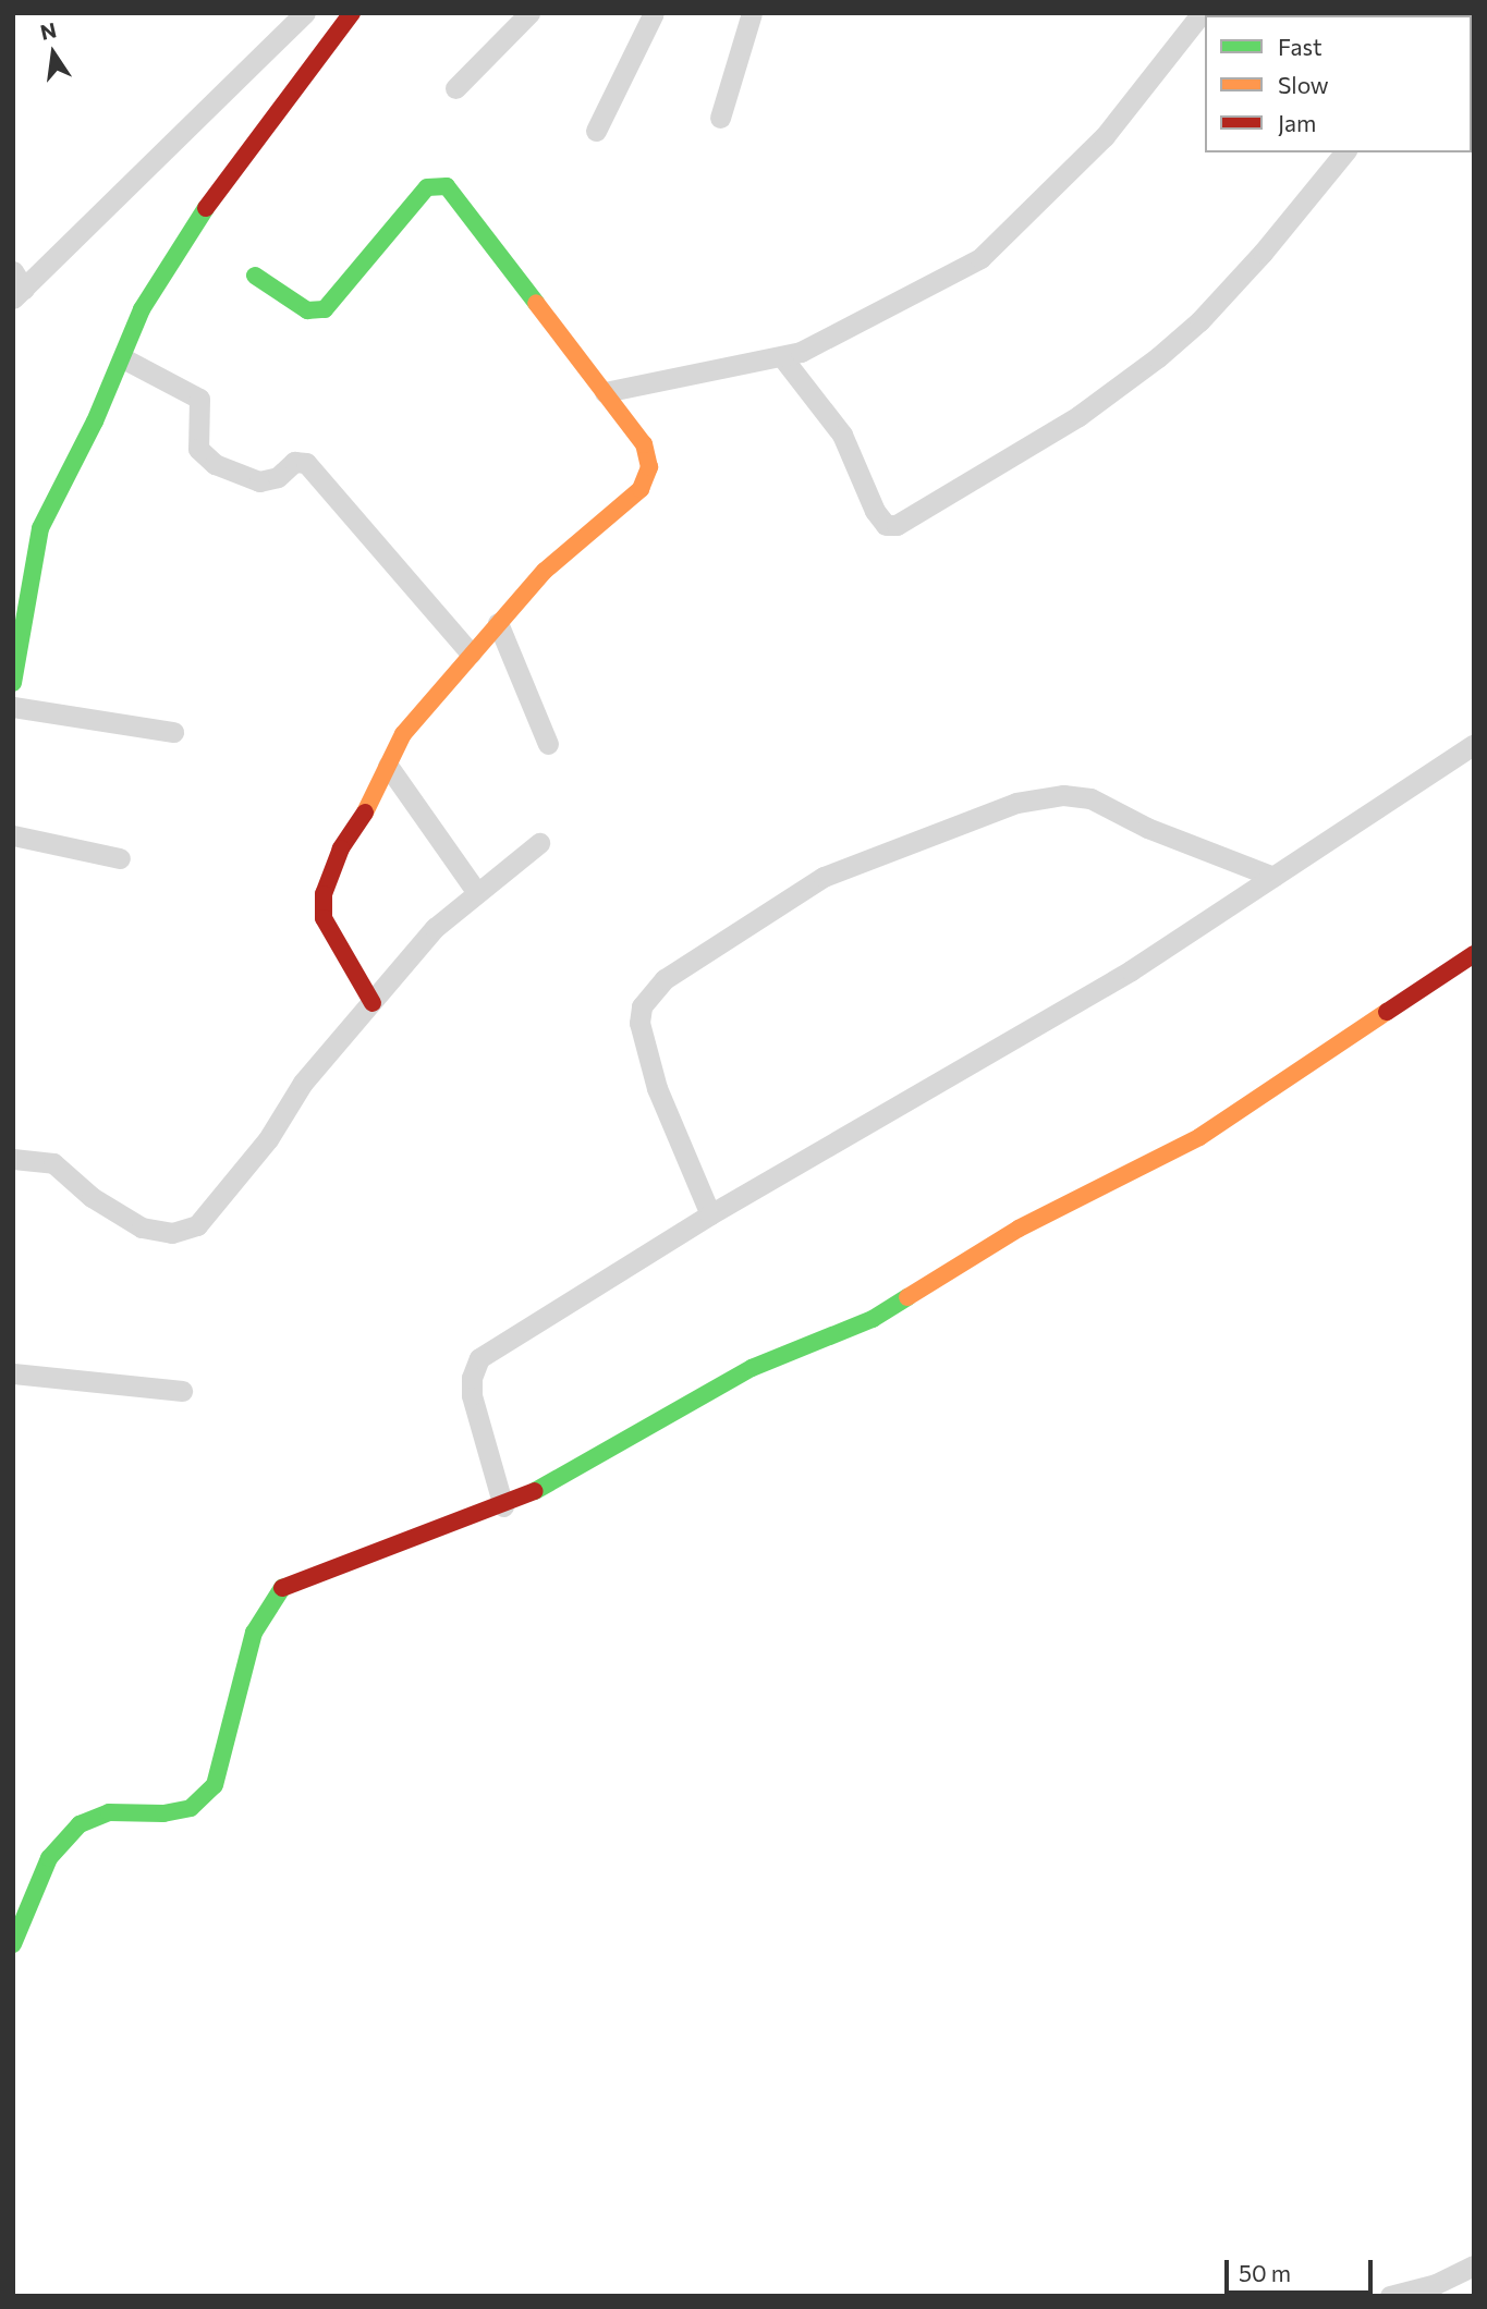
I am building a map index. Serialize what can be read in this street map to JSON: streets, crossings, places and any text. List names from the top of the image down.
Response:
{
  "legend": ["Fast", "Slow", "Jam"],
  "scale_bar": "50 m",
  "north": "top"
}
